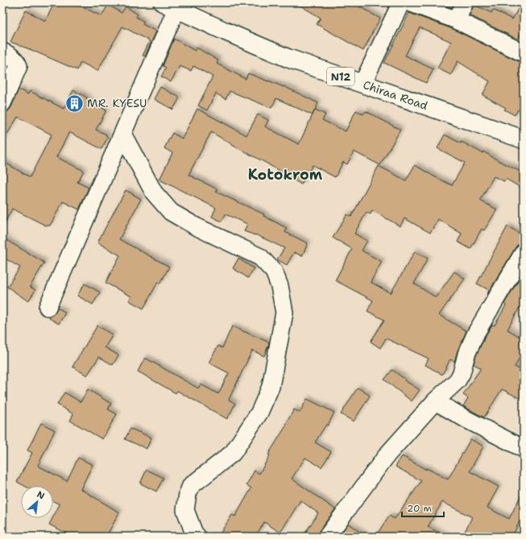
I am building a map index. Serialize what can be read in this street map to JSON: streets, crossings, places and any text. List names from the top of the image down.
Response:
{
  "streets": {
    "highway": ["N12", "Chiraa Road"]
  },
  "districts": ["Kotokrom"],
  "places": {
    "building": ["MR. KYESU"]
  },
  "scale_bar": "20 m",
  "north": "top right"
}
